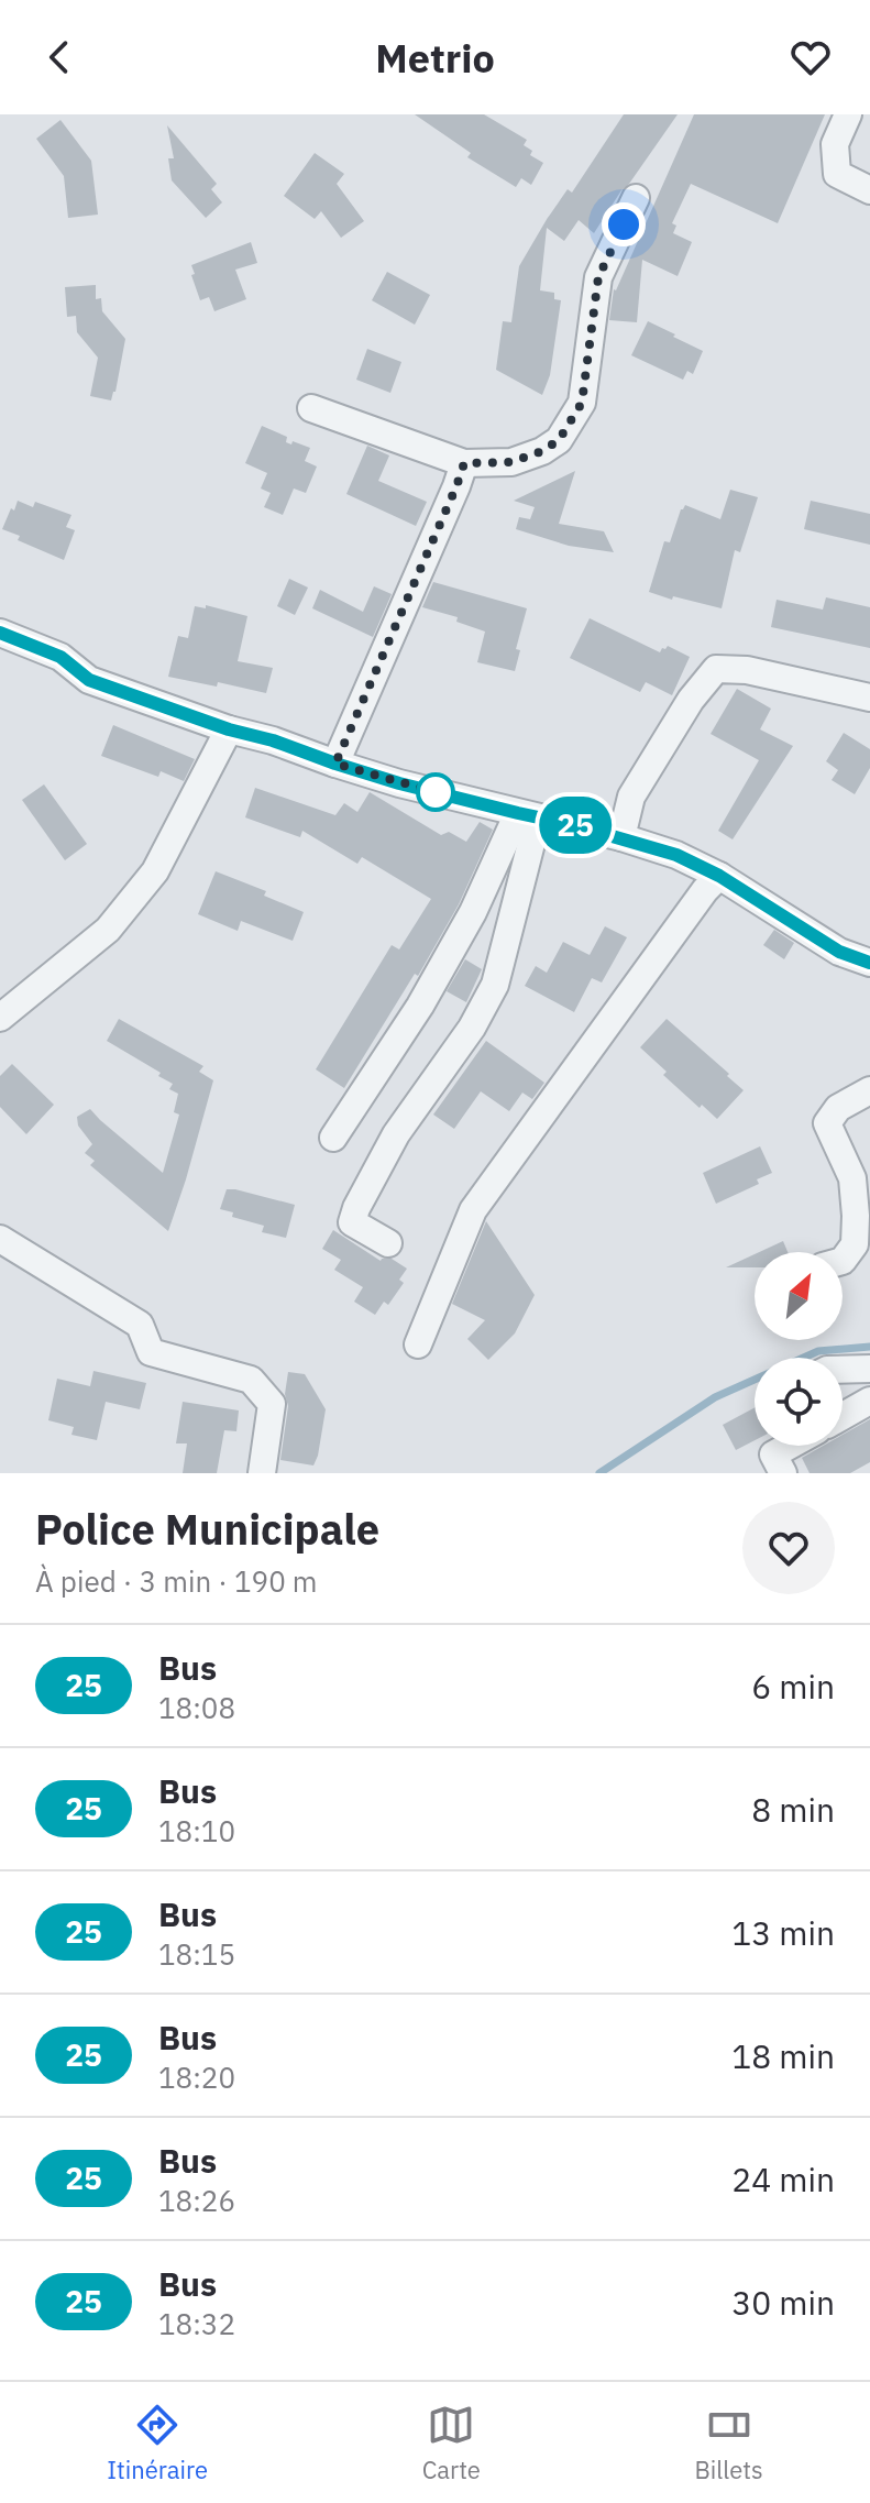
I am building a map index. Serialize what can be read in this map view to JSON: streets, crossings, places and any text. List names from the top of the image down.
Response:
{
  "lines": ["bus line 25"],
  "north": "top right",
  "page": {
    "header": "Metrio",
    "on_map": "25",
    "heading": ["Police Municipale", "À pied · 3 min · 190 m"],
    "list": [
      {
        "mark": "25",
        "name": "Bus",
        "note": "18:08",
        "value": "6 min"
      },
      {
        "mark": "25",
        "name": "Bus",
        "note": "18:10",
        "value": "8 min"
      },
      {
        "mark": "25",
        "name": "Bus",
        "note": "18:15",
        "value": "13 min"
      },
      {
        "mark": "25",
        "name": "Bus",
        "note": "18:20",
        "value": "18 min"
      },
      {
        "mark": "25",
        "name": "Bus",
        "note": "18:26",
        "value": "24 min"
      },
      {
        "mark": "25",
        "name": "Bus",
        "note": "18:32",
        "value": "30 min"
      }
    ],
    "tabs": ["Itinéraire", "Carte", "Billets"]
  }
}
